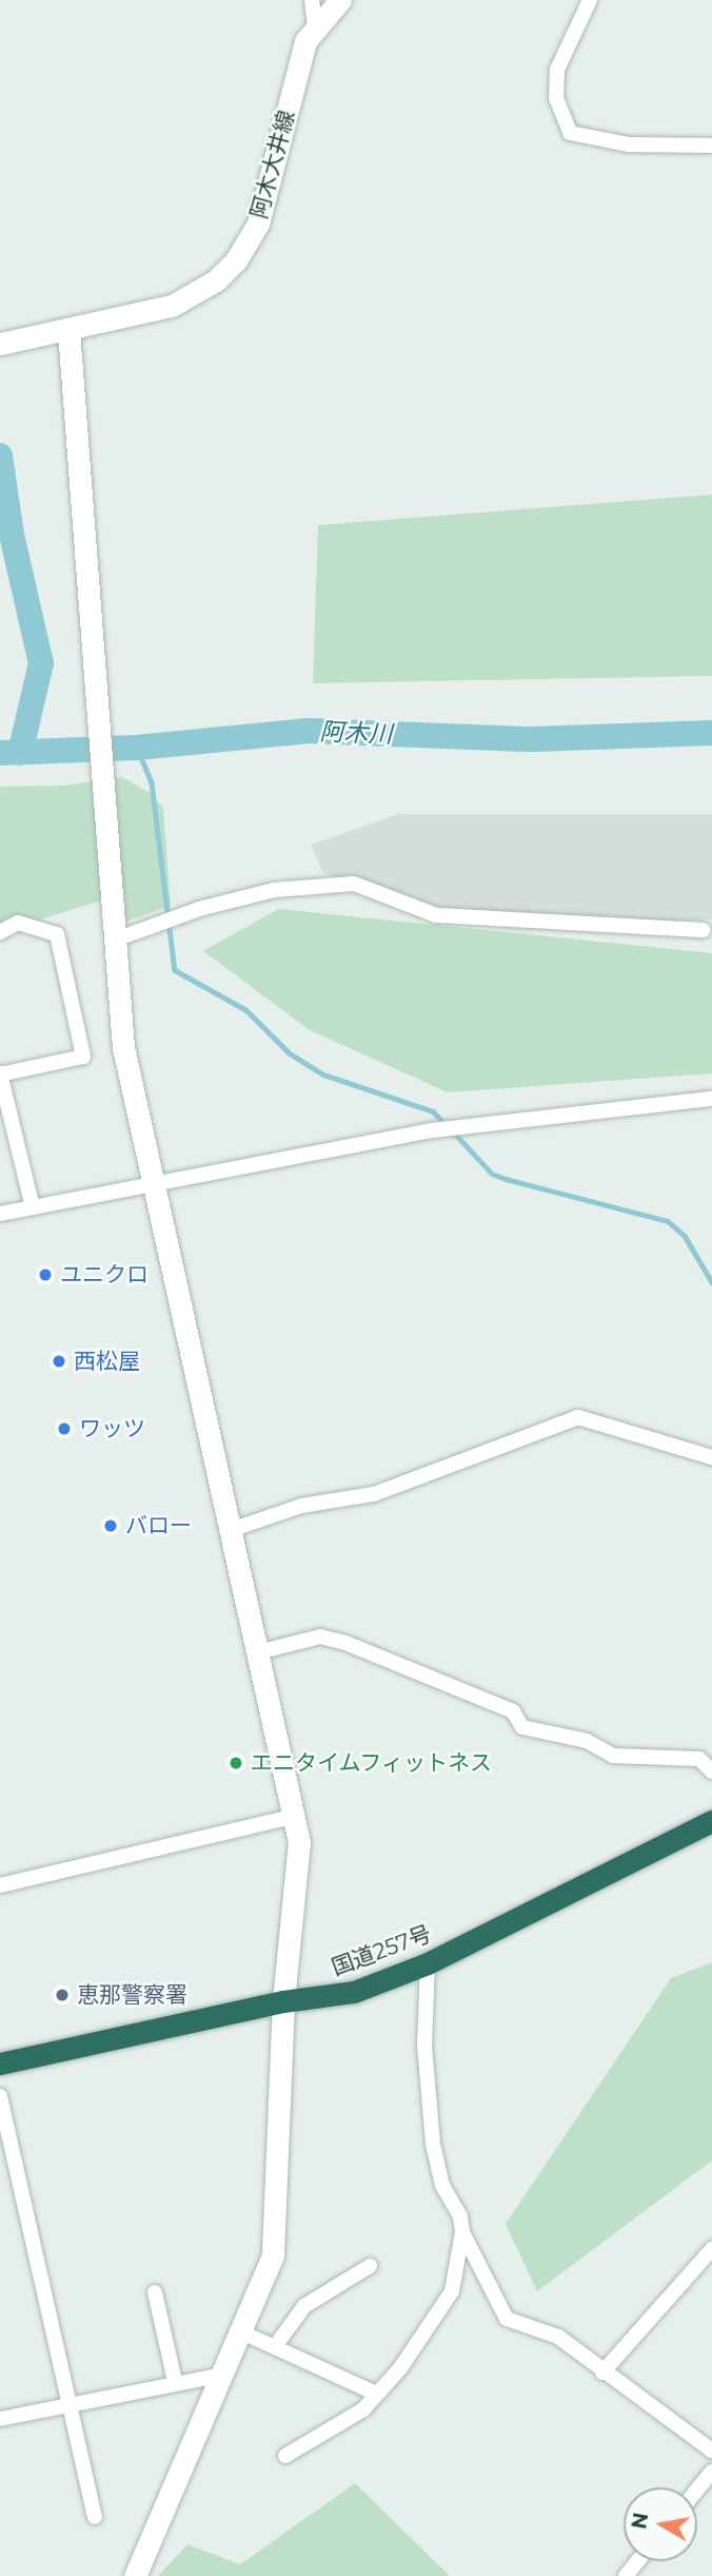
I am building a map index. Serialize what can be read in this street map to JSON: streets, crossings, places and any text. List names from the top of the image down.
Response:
{
  "streets": {
    "highway": ["国道257号"],
    "street": ["阿木大井線"]
  },
  "water": ["阿木川"],
  "places": [
    "ユニクロ",
    "西松屋",
    "ワッツ",
    "バロー",
    "エニタイムフィットネス",
    "恵那警察署"
  ],
  "north": "left"
}
